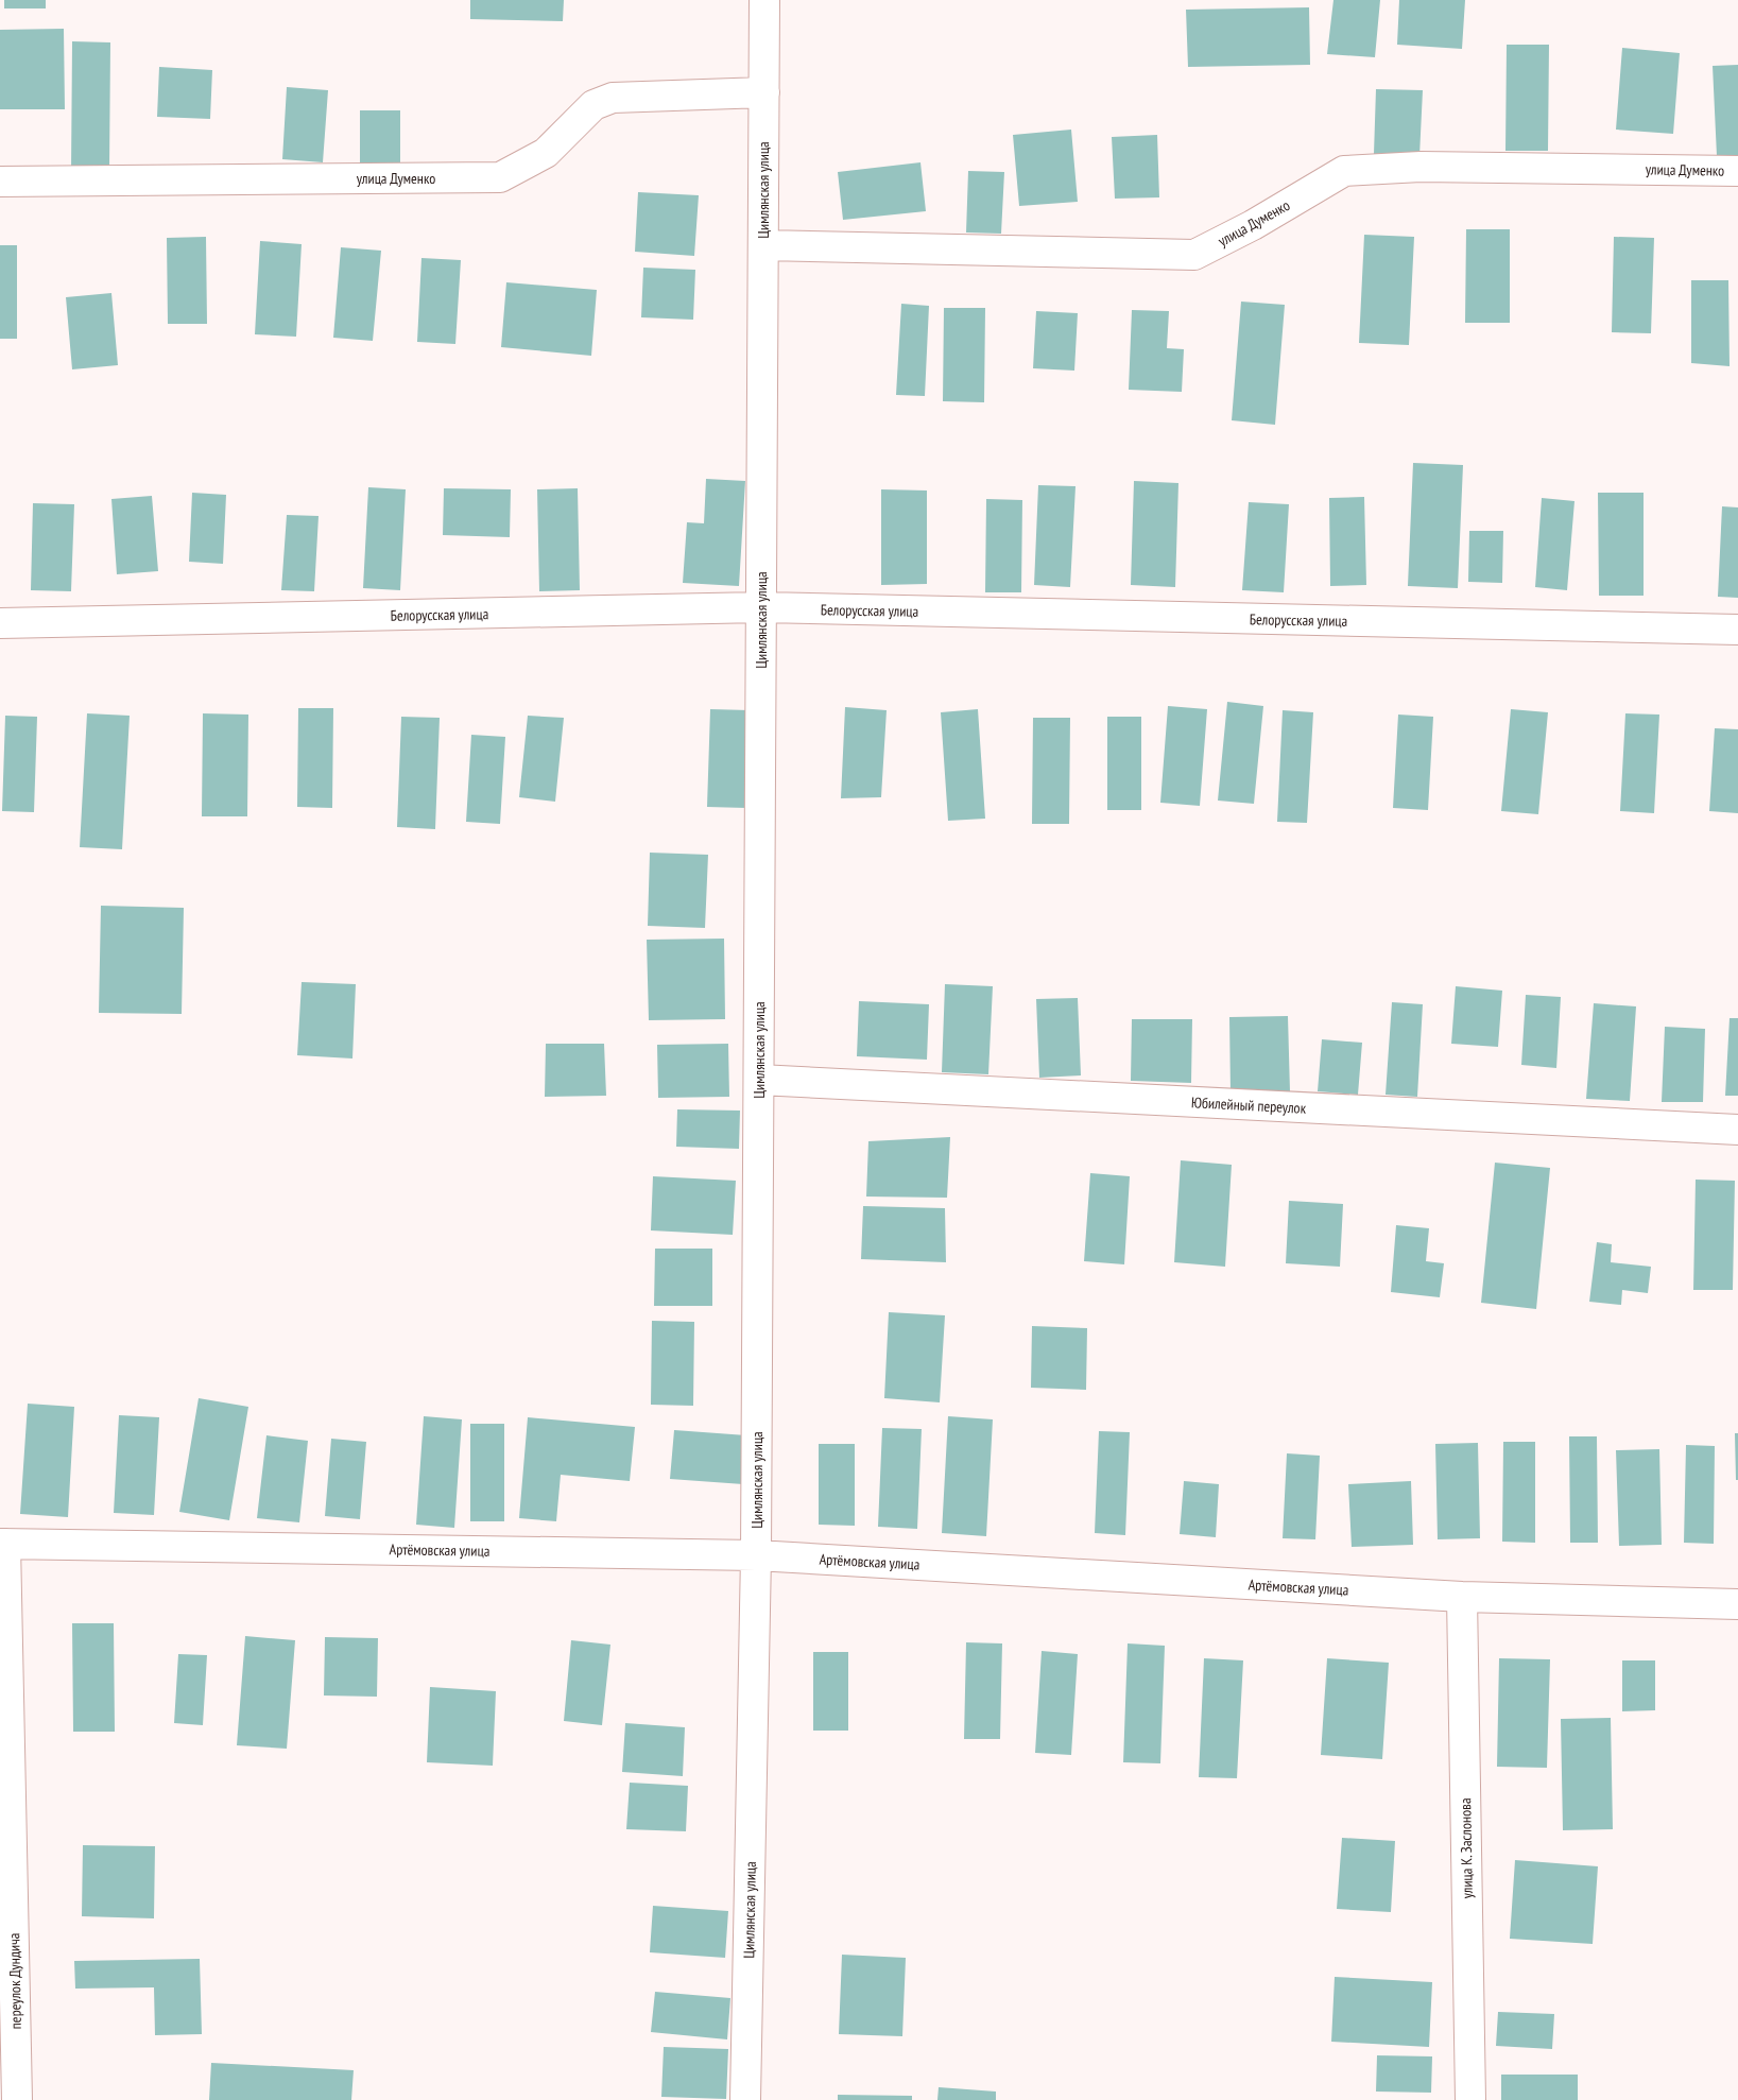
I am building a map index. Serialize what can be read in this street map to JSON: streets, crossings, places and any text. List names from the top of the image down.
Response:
{
  "streets": {
    "street": [
      "улица Думенко",
      "Цимлянская улица",
      "Белорусская улица",
      "Юбилейный переулок",
      "Артёмовская улица",
      "улица К. Заслонова",
      "переулок Дундича"
    ]
  },
  "crossings": [
    ["улица Думенко", "Цимлянская улица"],
    ["Цимлянская улица", "Белорусская улица"],
    ["Цимлянская улица", "Юбилейный переулок"],
    ["Цимлянская улица", "Артёмовская улица"],
    ["Артёмовская улица", "улица К. Заслонова"],
    ["Артёмовская улица", "переулок Дундича"]
  ]
}
